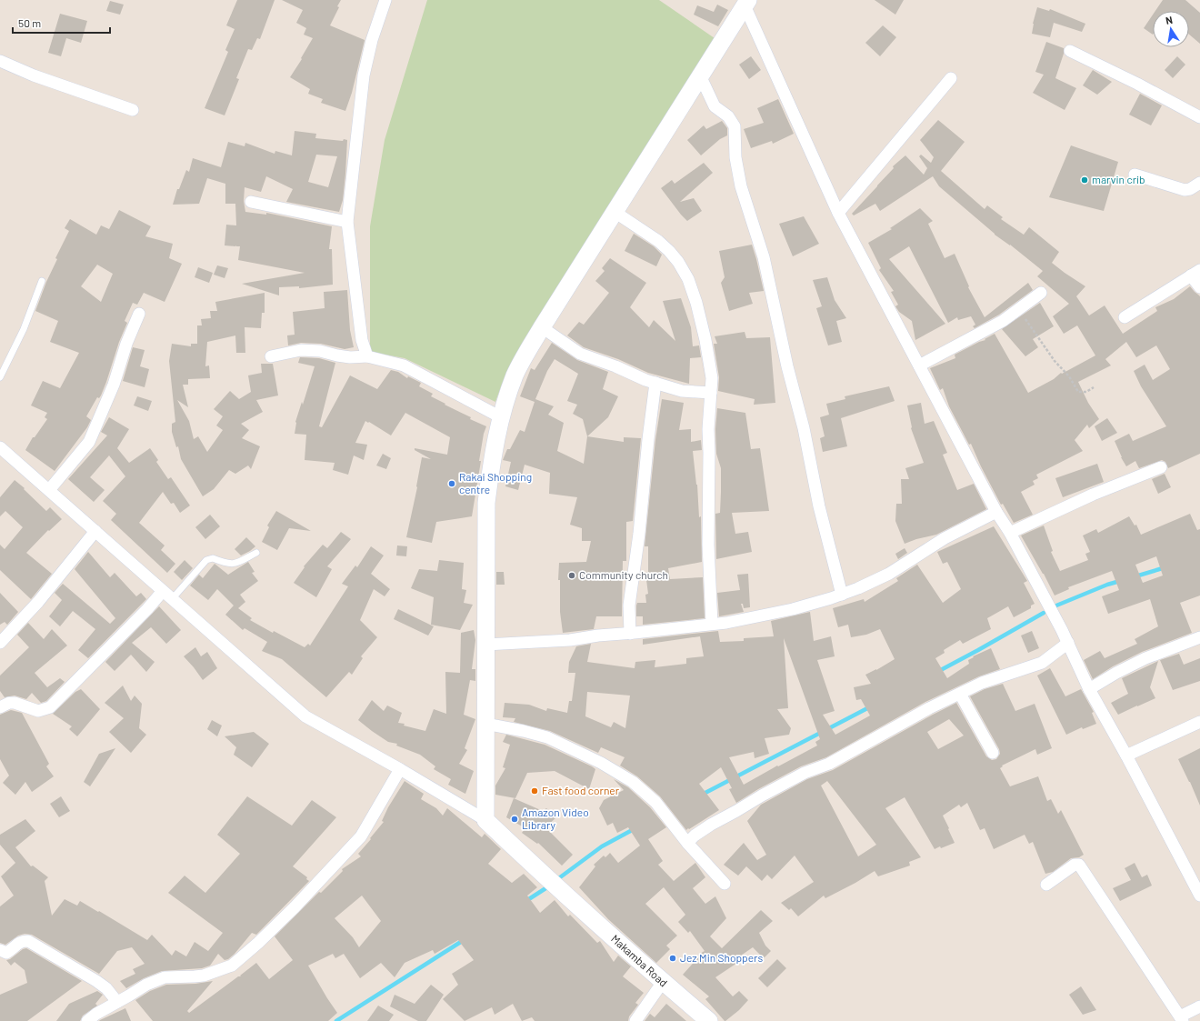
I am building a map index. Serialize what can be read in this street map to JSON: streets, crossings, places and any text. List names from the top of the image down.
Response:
{
  "streets": {
    "street": ["Makamba Road"]
  },
  "places": [
    "marvin crib",
    "Rakai Shopping centre",
    "Community church",
    "Fast food corner",
    "Amazon Video Library",
    "Jez Min Shoppers"
  ],
  "scale_bar": "50 m",
  "north": "top"
}
